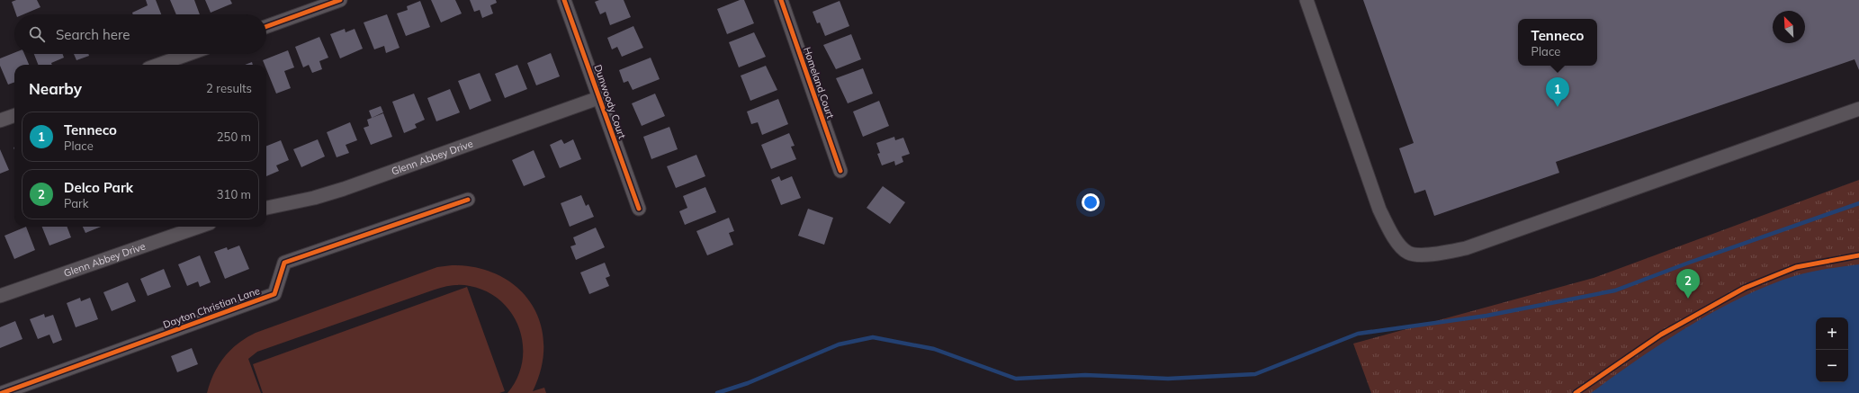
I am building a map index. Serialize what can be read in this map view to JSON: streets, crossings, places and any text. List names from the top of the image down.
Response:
{
  "streets": {
    "street": [
      "Homeland Court",
      "Dunwoody Court",
      "Glenn Abbey Drive",
      "Dayton Christian Lane"
    ]
  },
  "crossings": [
    ["Dunwoody Court", "Glenn Abbey Drive"]
  ],
  "north": "top left",
  "page": {
    "search": "Search here",
    "popup": ["Tenneco", "Place"],
    "heading": ["Nearby", "2 results"],
    "pins": ["1", "2"],
    "list": [
      {
        "mark": "1",
        "name": "Tenneco",
        "note": "Place",
        "value": "250 m"
      },
      {
        "mark": "2",
        "name": "Delco Park",
        "note": "Park",
        "value": "310 m"
      }
    ],
    "map_buttons": ["+", "−"]
  }
}
